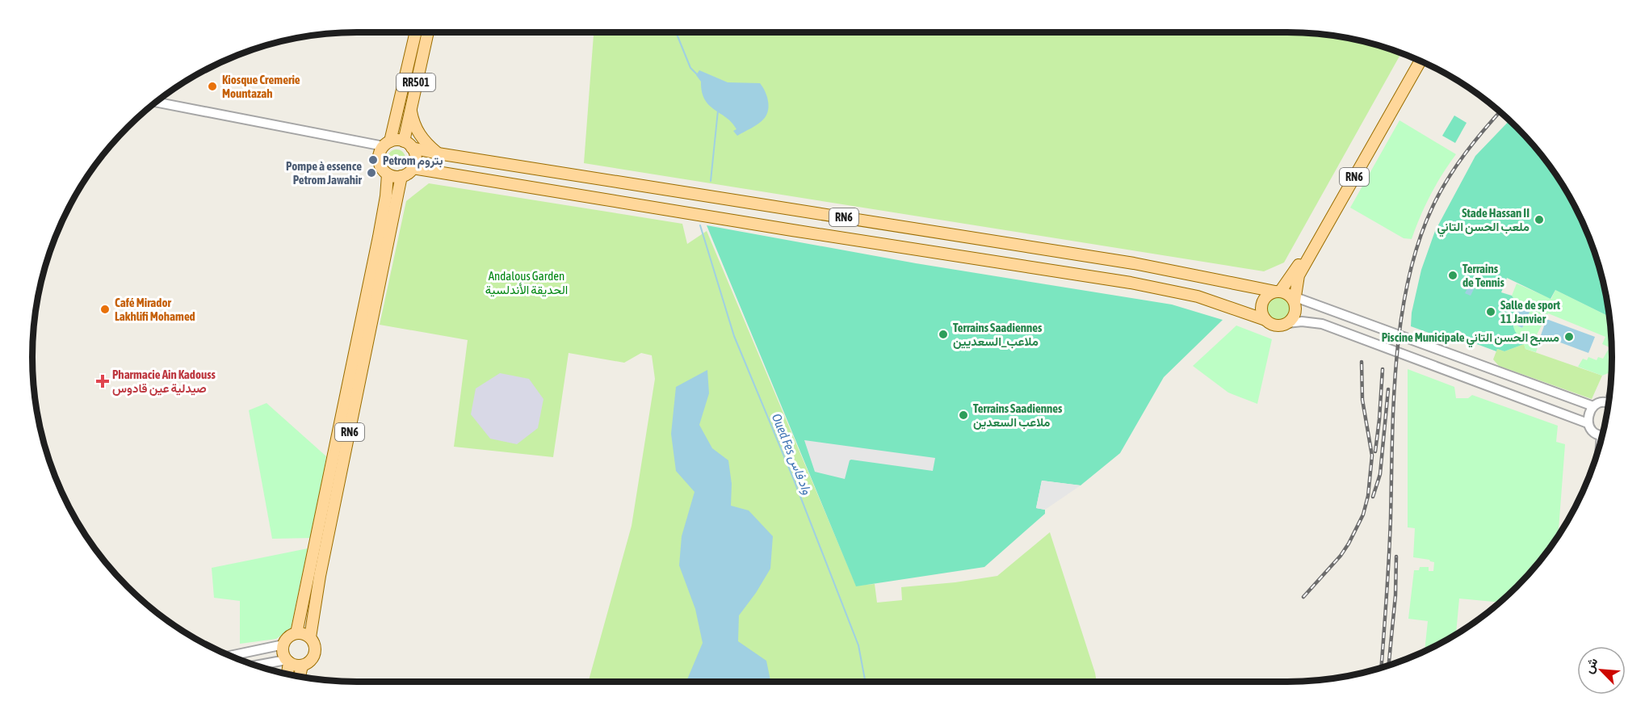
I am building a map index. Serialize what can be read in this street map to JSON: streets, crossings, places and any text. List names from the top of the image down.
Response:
{
  "streets": {
    "main road": ["RR501", "RN6"]
  },
  "crossings": [
    ["RR501", "RN6"]
  ],
  "water": ["Oued Fes واد فاس"],
  "parks": ["Andalous Garden الحديقة الأندلسية"],
  "places": {
    "other": [
      "Kiosque Cremerie Mountazah",
      "Petrom بتروم",
      "Pompe à essence Petrom Jawahir",
      "Stade Hassan II ملعب الحسن التاني",
      "Terrains de Tennis",
      "Café Mirador Lakhlifi Mohamed",
      "Salle de sport 11 Janvier",
      "Terrains Saadiennes ملاعب_السعديين",
      "Piscine Municipale مسبح الحسن التاني",
      "Terrains Saadiennes ملاعب السعدين"
    ],
    "health": ["Pharmacie Ain Kadouss صيدلية عين قادوس"]
  },
  "north": "top left"
}
